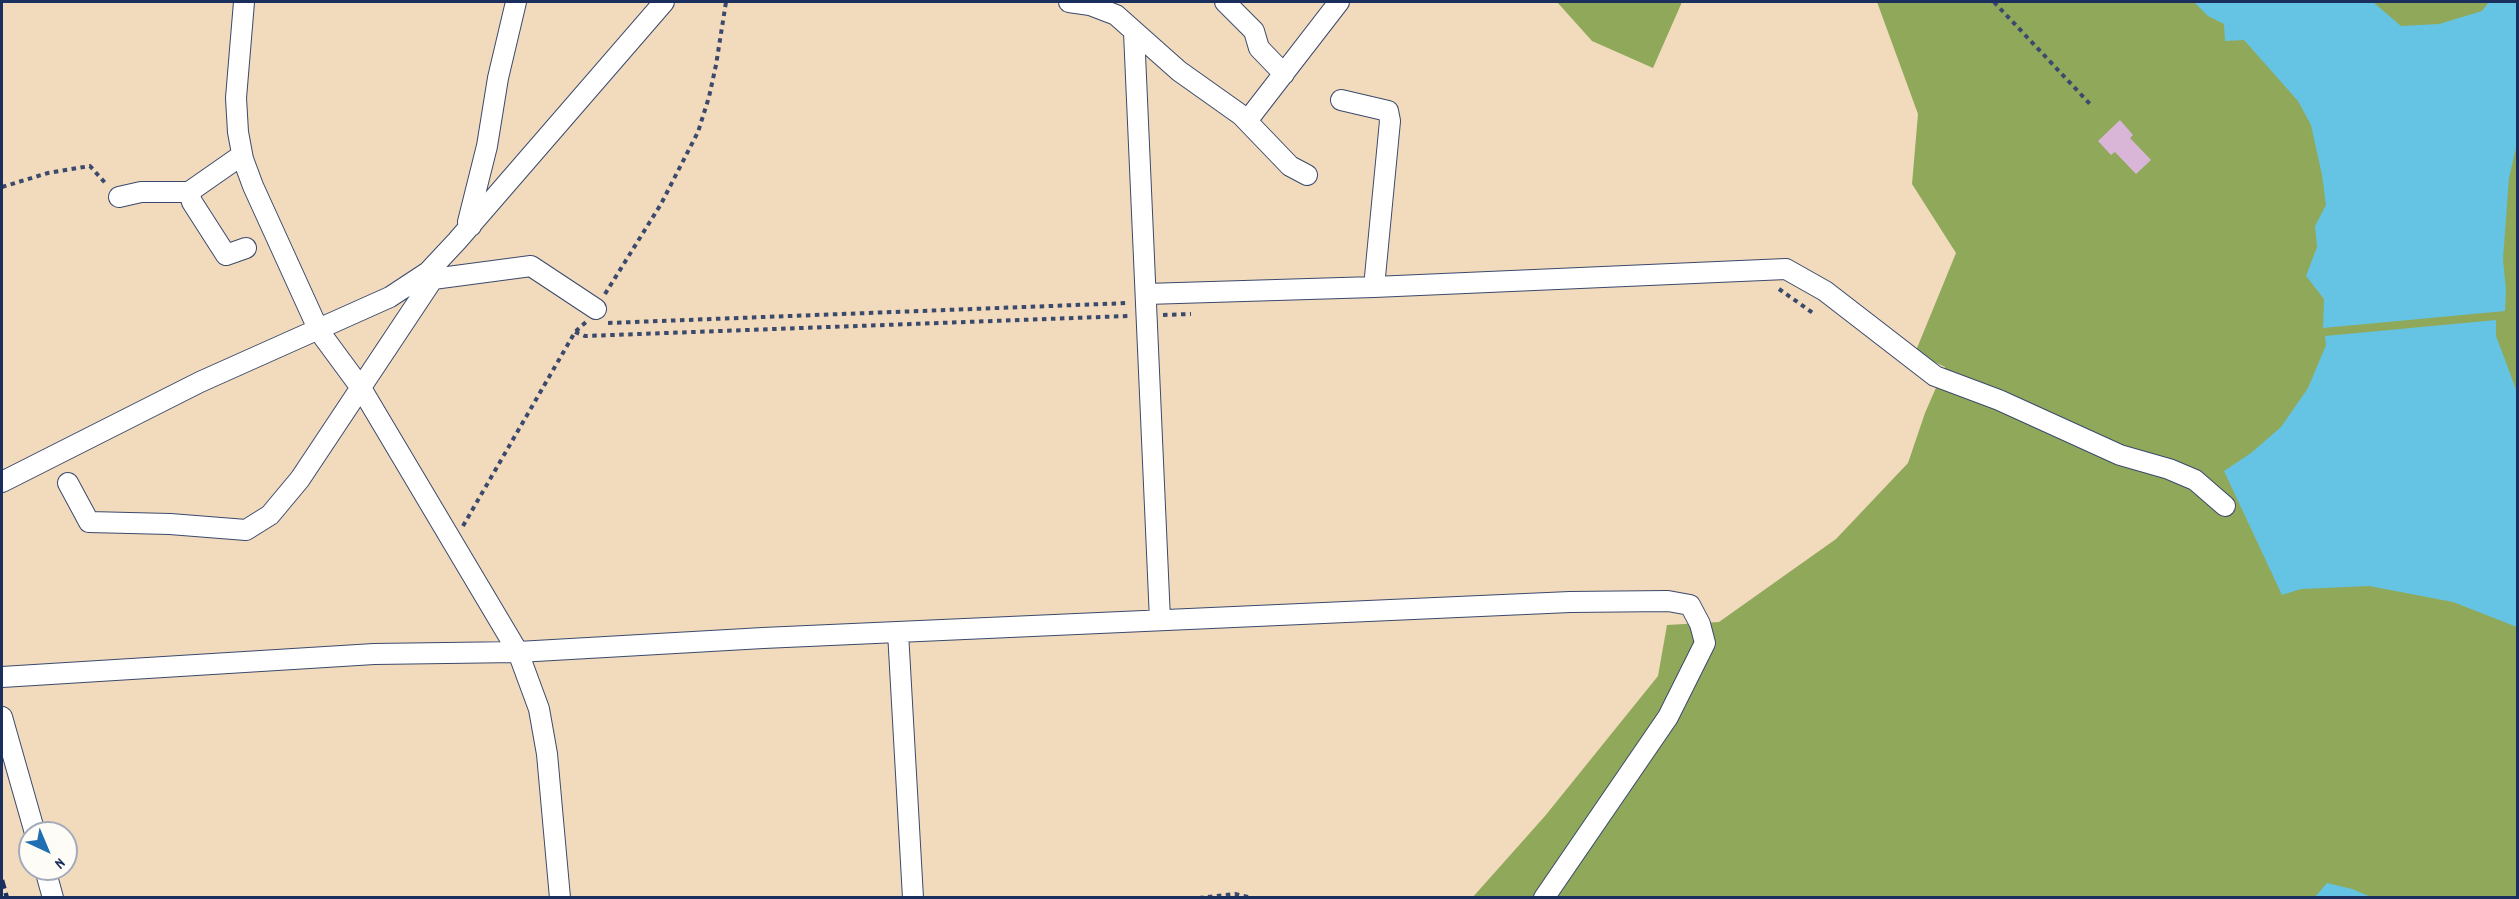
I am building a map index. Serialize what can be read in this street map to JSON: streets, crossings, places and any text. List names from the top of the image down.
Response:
{
  "north": "bottom right"
}
